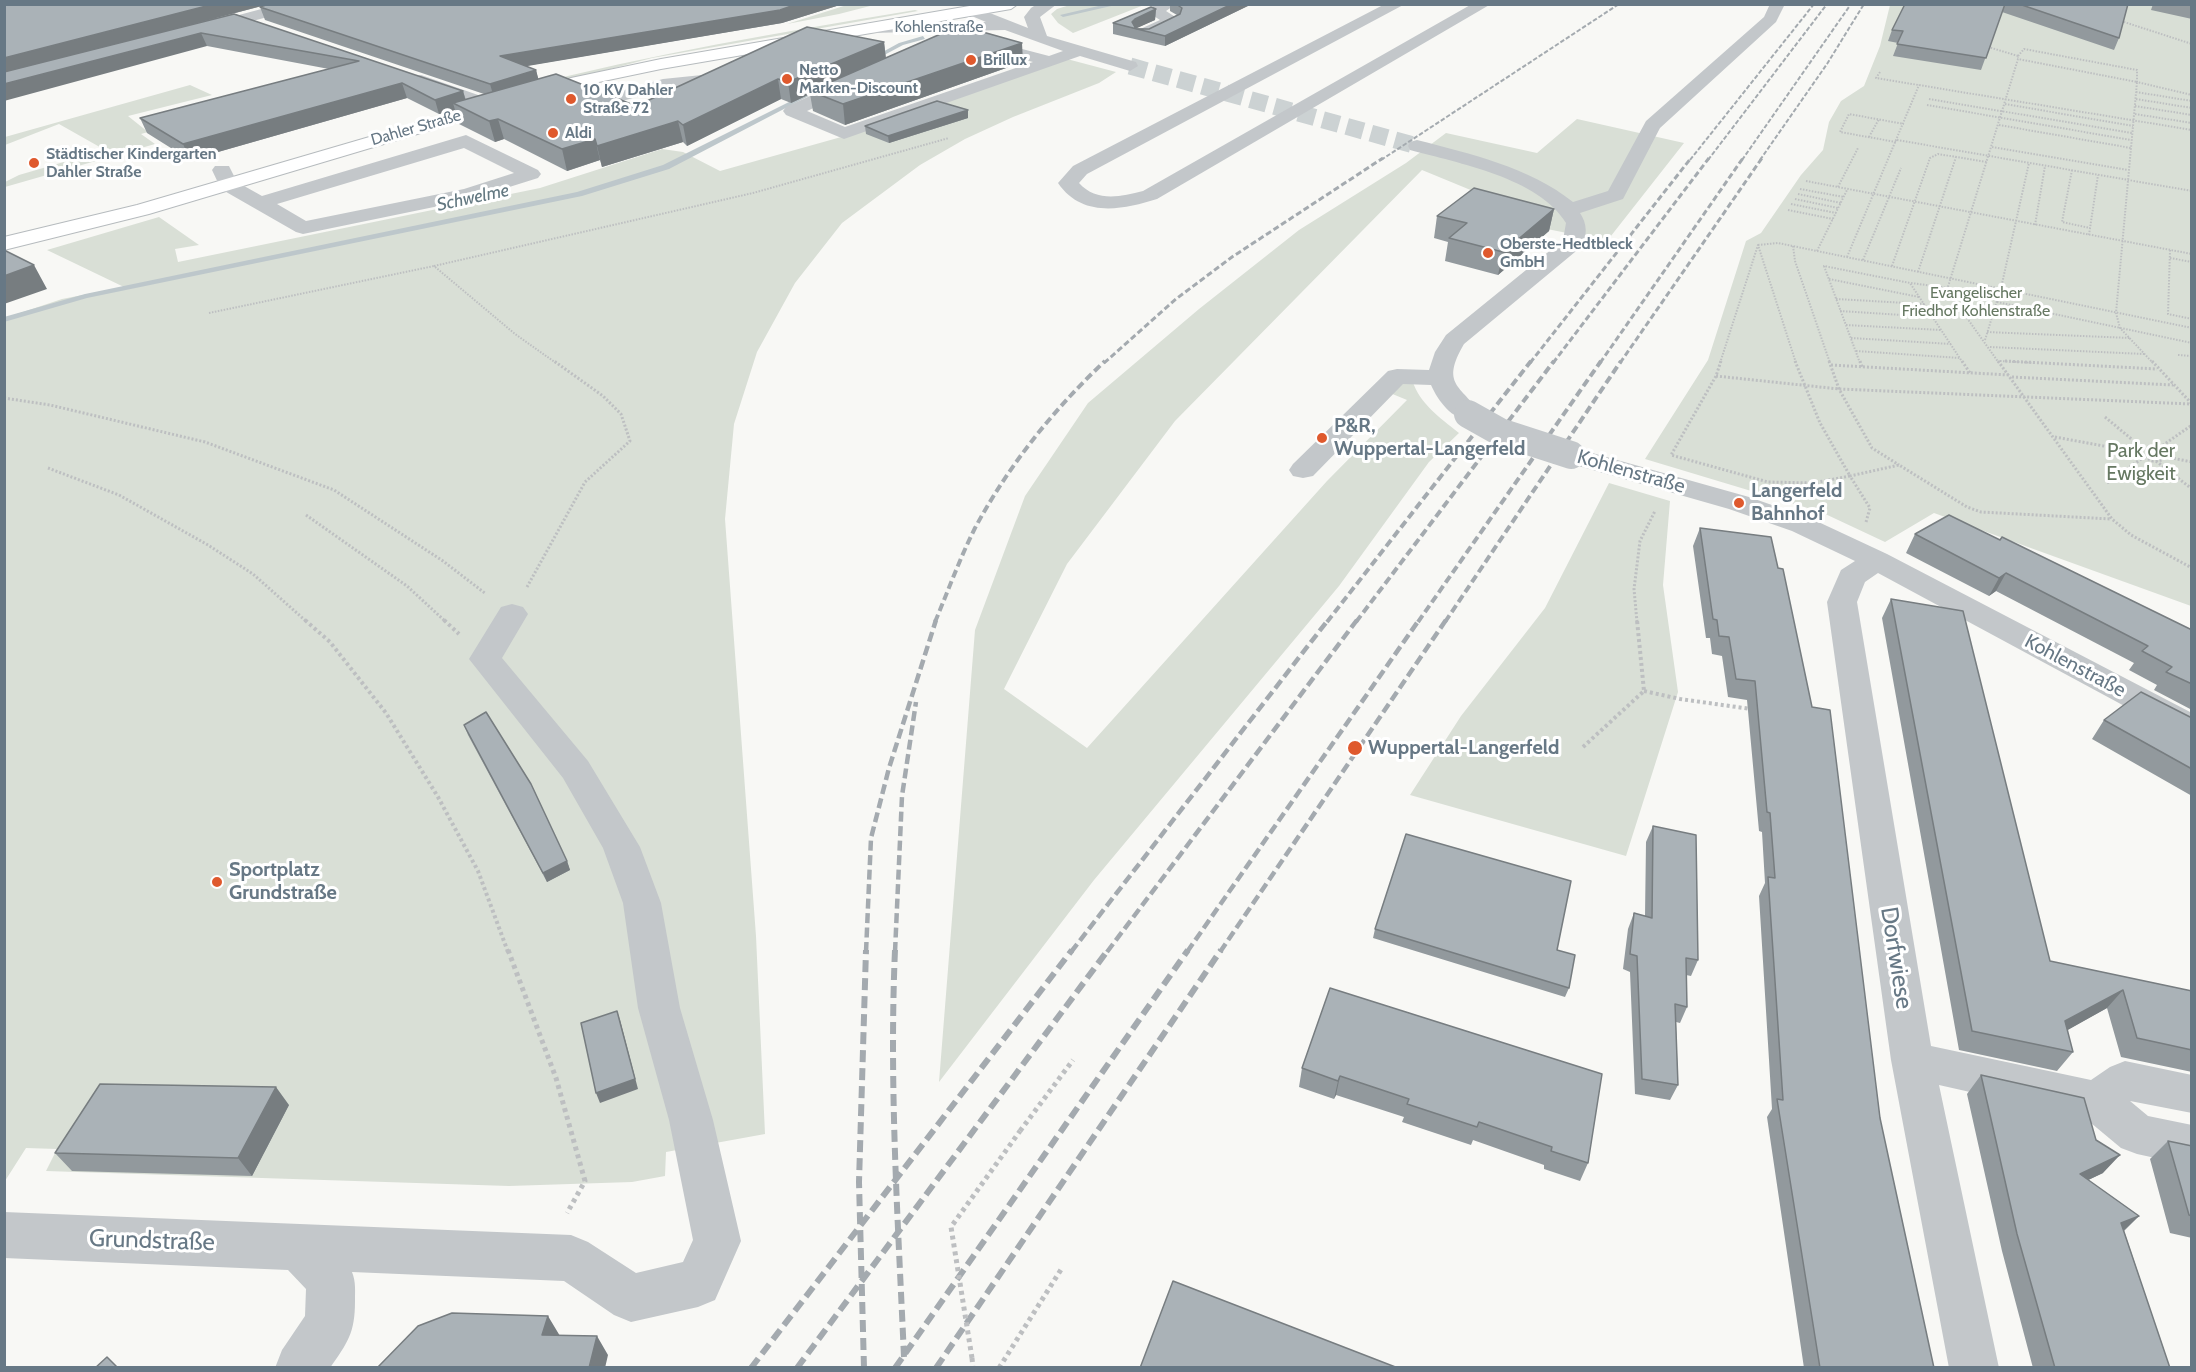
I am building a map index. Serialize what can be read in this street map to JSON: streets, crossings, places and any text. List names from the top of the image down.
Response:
{
  "streets": {
    "main road": ["Dahler Straße"],
    "street": ["Kohlenstraße", "Dorfwiese", "Grundstraße"]
  },
  "crossings": [
    ["Kohlenstraße", "Dahler Straße"],
    ["Kohlenstraße", "Dorfwiese"]
  ],
  "water": ["Schwelme"],
  "parks": ["Evangelischer Friedhof Kohlenstraße", "Park der Ewigkeit"],
  "places": [
    "Brillux",
    "Netto Marken-Discount",
    "10 KV Dahler Straße 72",
    "Aldi",
    "Städtischer Kindergarten Dahler Straße",
    "Oberste-Hedtbleck GmbH",
    "P&R, Wuppertal-Langerfeld",
    "Langerfeld Bahnhof",
    "Wuppertal-Langerfeld",
    "Sportplatz Grundstraße"
  ]
}
